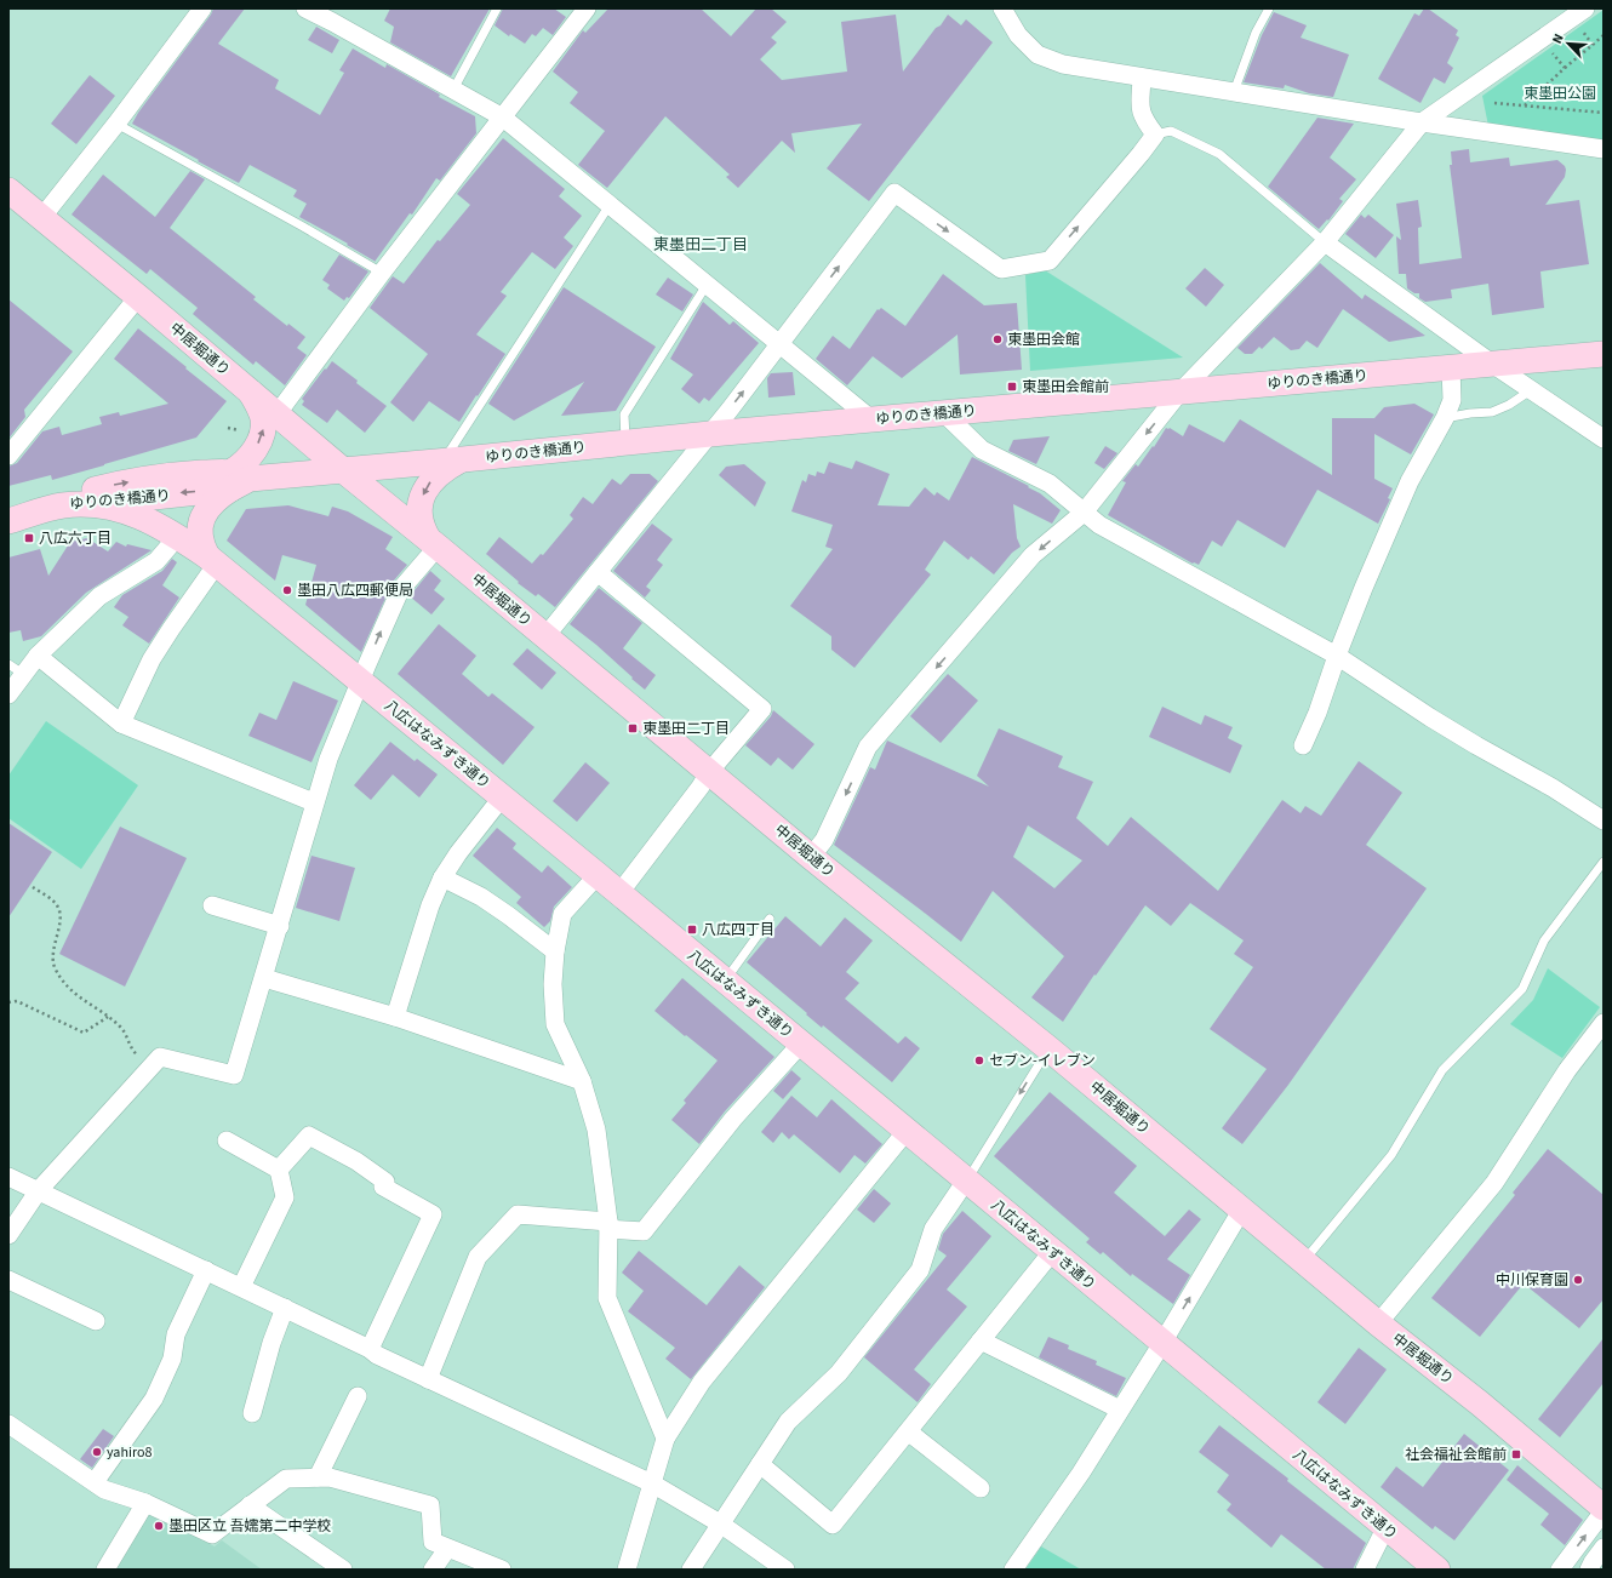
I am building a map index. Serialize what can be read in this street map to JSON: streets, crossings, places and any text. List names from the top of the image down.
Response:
{
  "streets": {
    "street": ["中居堀通り", "ゆりのき橋通り", "八広はなみずき通り"]
  },
  "crossings": [
    ["中居堀通り", "ゆりのき橋通り"],
    ["ゆりのき橋通り", "八広はなみずき通り"]
  ],
  "districts": ["東墨田二丁目"],
  "parks": ["東墨田公園"],
  "places": {
    "other": [
      "東墨田会館",
      "墨田八広四郵便局",
      "セブン-イレブン",
      "中川保育園",
      "yahiro8",
      "墨田区立 吾嬬第二中学校"
    ],
    "transit": [
      "東墨田会館前",
      "八広六丁目",
      "東墨田二丁目",
      "八広四丁目",
      "社会福祉会館前"
    ]
  },
  "north": "top left"
}
